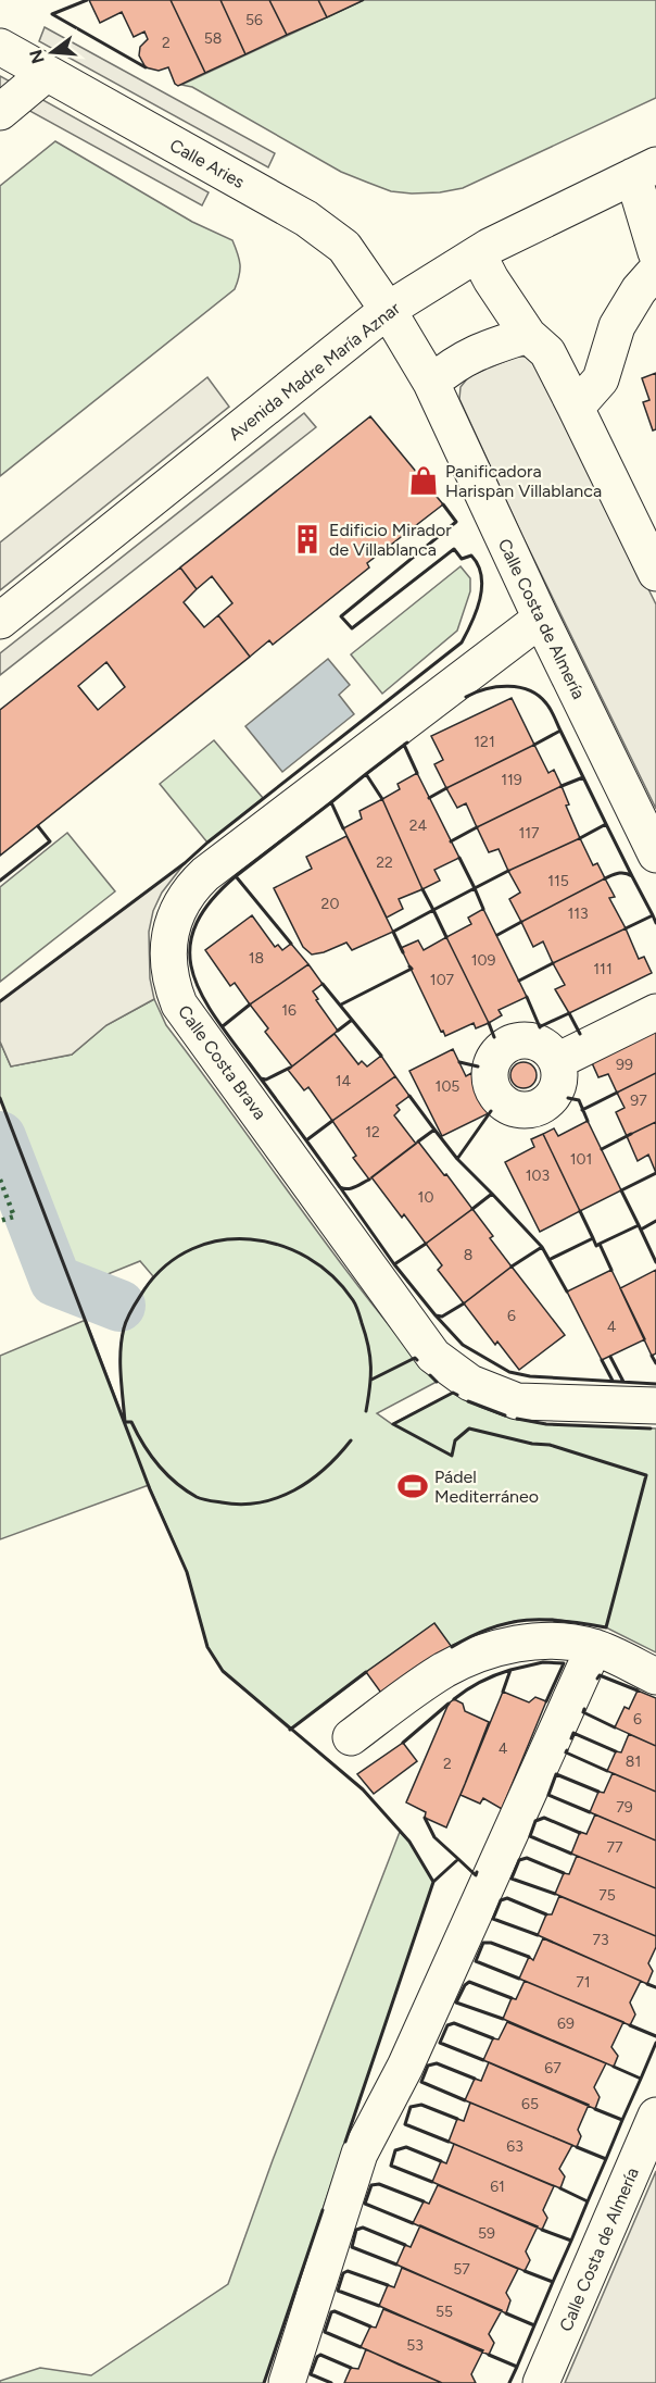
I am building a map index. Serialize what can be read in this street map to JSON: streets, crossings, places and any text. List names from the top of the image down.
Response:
{
  "streets": {
    "street": [
      "Calle Aries",
      "Avenida Madre María Aznar",
      "Calle Costa de Almería",
      "Calle Costa Brava"
    ]
  },
  "crossings": [
    ["Calle Aries", "Avenida Madre María Aznar"],
    ["Calle Aries", "Calle Costa de Almería"],
    ["Avenida Madre María Aznar", "Calle Costa de Almería"],
    ["Calle Costa de Almería", "Calle Costa Brava"]
  ],
  "places": {
    "shop": ["Panificadora Harispan Villablanca"],
    "building": ["Edificio Mirador de Villablanca"],
    "sports": ["Pádel Mediterráneo"]
  },
  "house_numbers": [
    "56",
    "58",
    "2",
    "121",
    "119",
    "24",
    "117",
    "22",
    "115",
    "20",
    "113",
    "18",
    "109",
    "111",
    "107",
    "16",
    "99",
    "14",
    "105",
    "97",
    "12",
    "101",
    "103",
    "10",
    "8",
    "6",
    "4",
    "6",
    "4",
    "81",
    "2",
    "79",
    "77",
    "75",
    "73",
    "71",
    "69",
    "67",
    "65",
    "63",
    "61",
    "59",
    "57",
    "55",
    "53"
  ],
  "north": "left"
}
